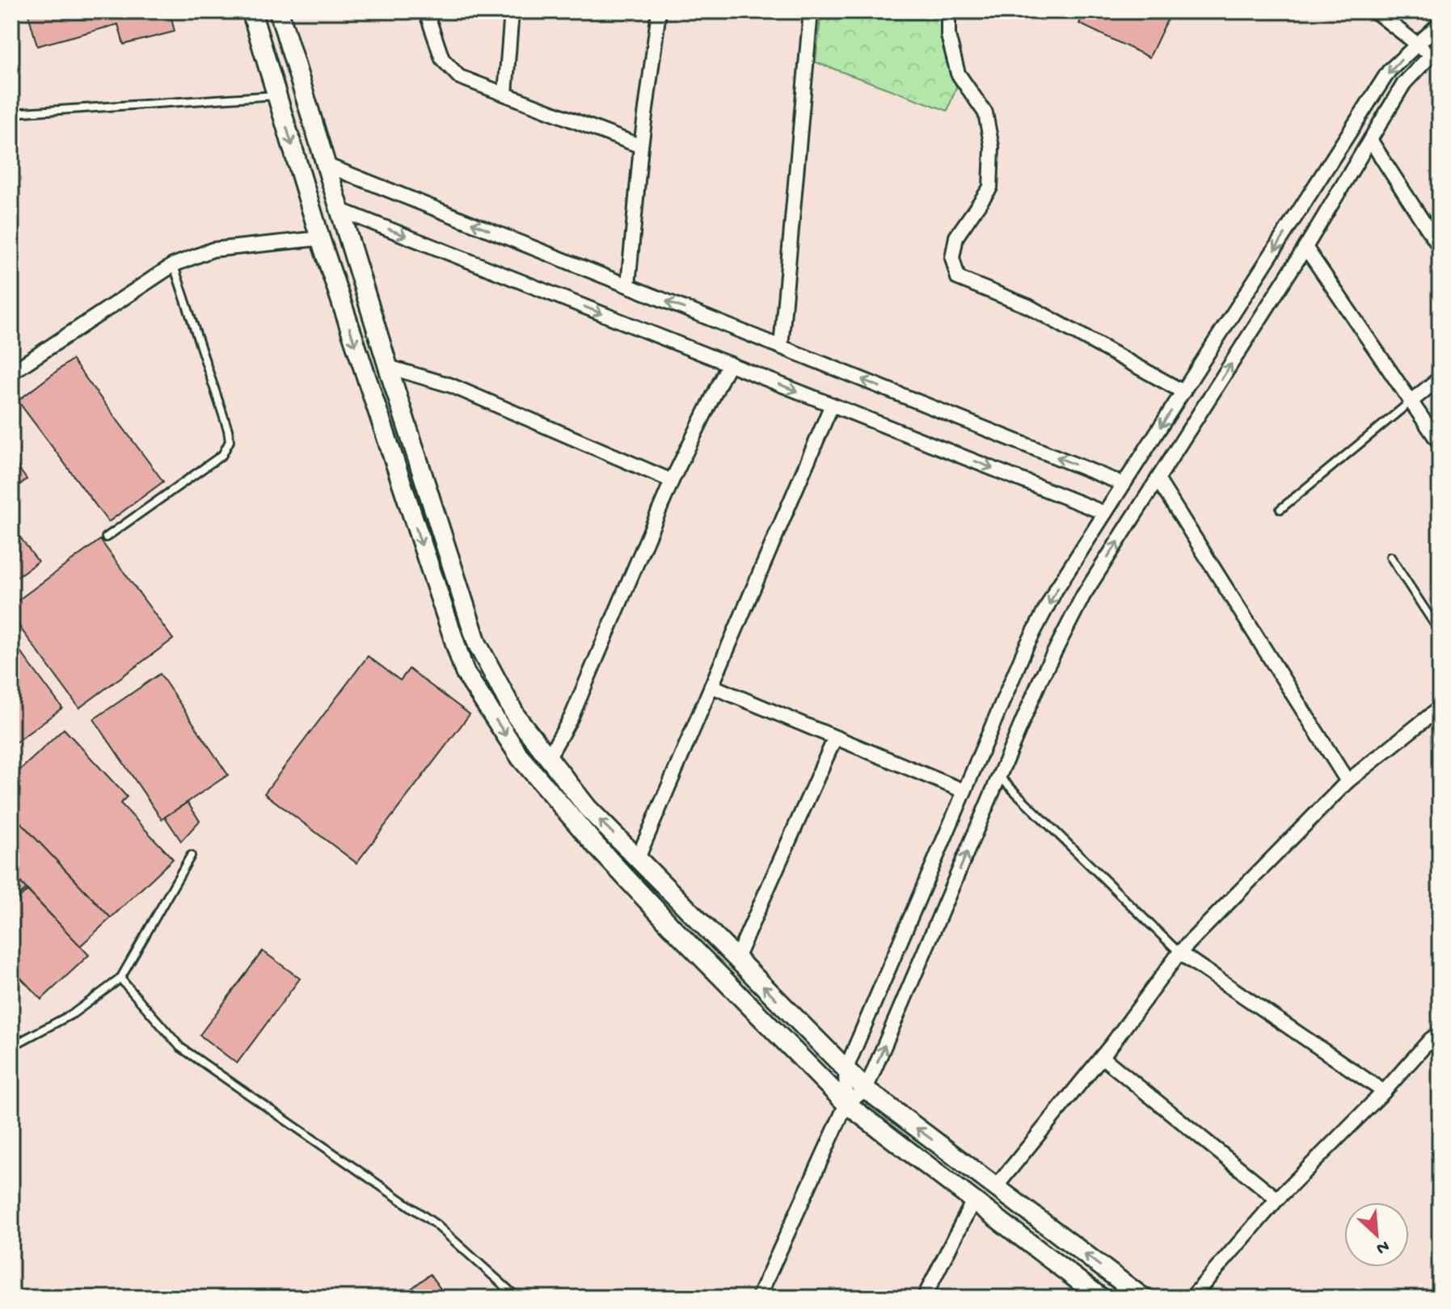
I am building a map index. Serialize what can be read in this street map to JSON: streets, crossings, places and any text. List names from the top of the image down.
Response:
{
  "north": "bottom right"
}
